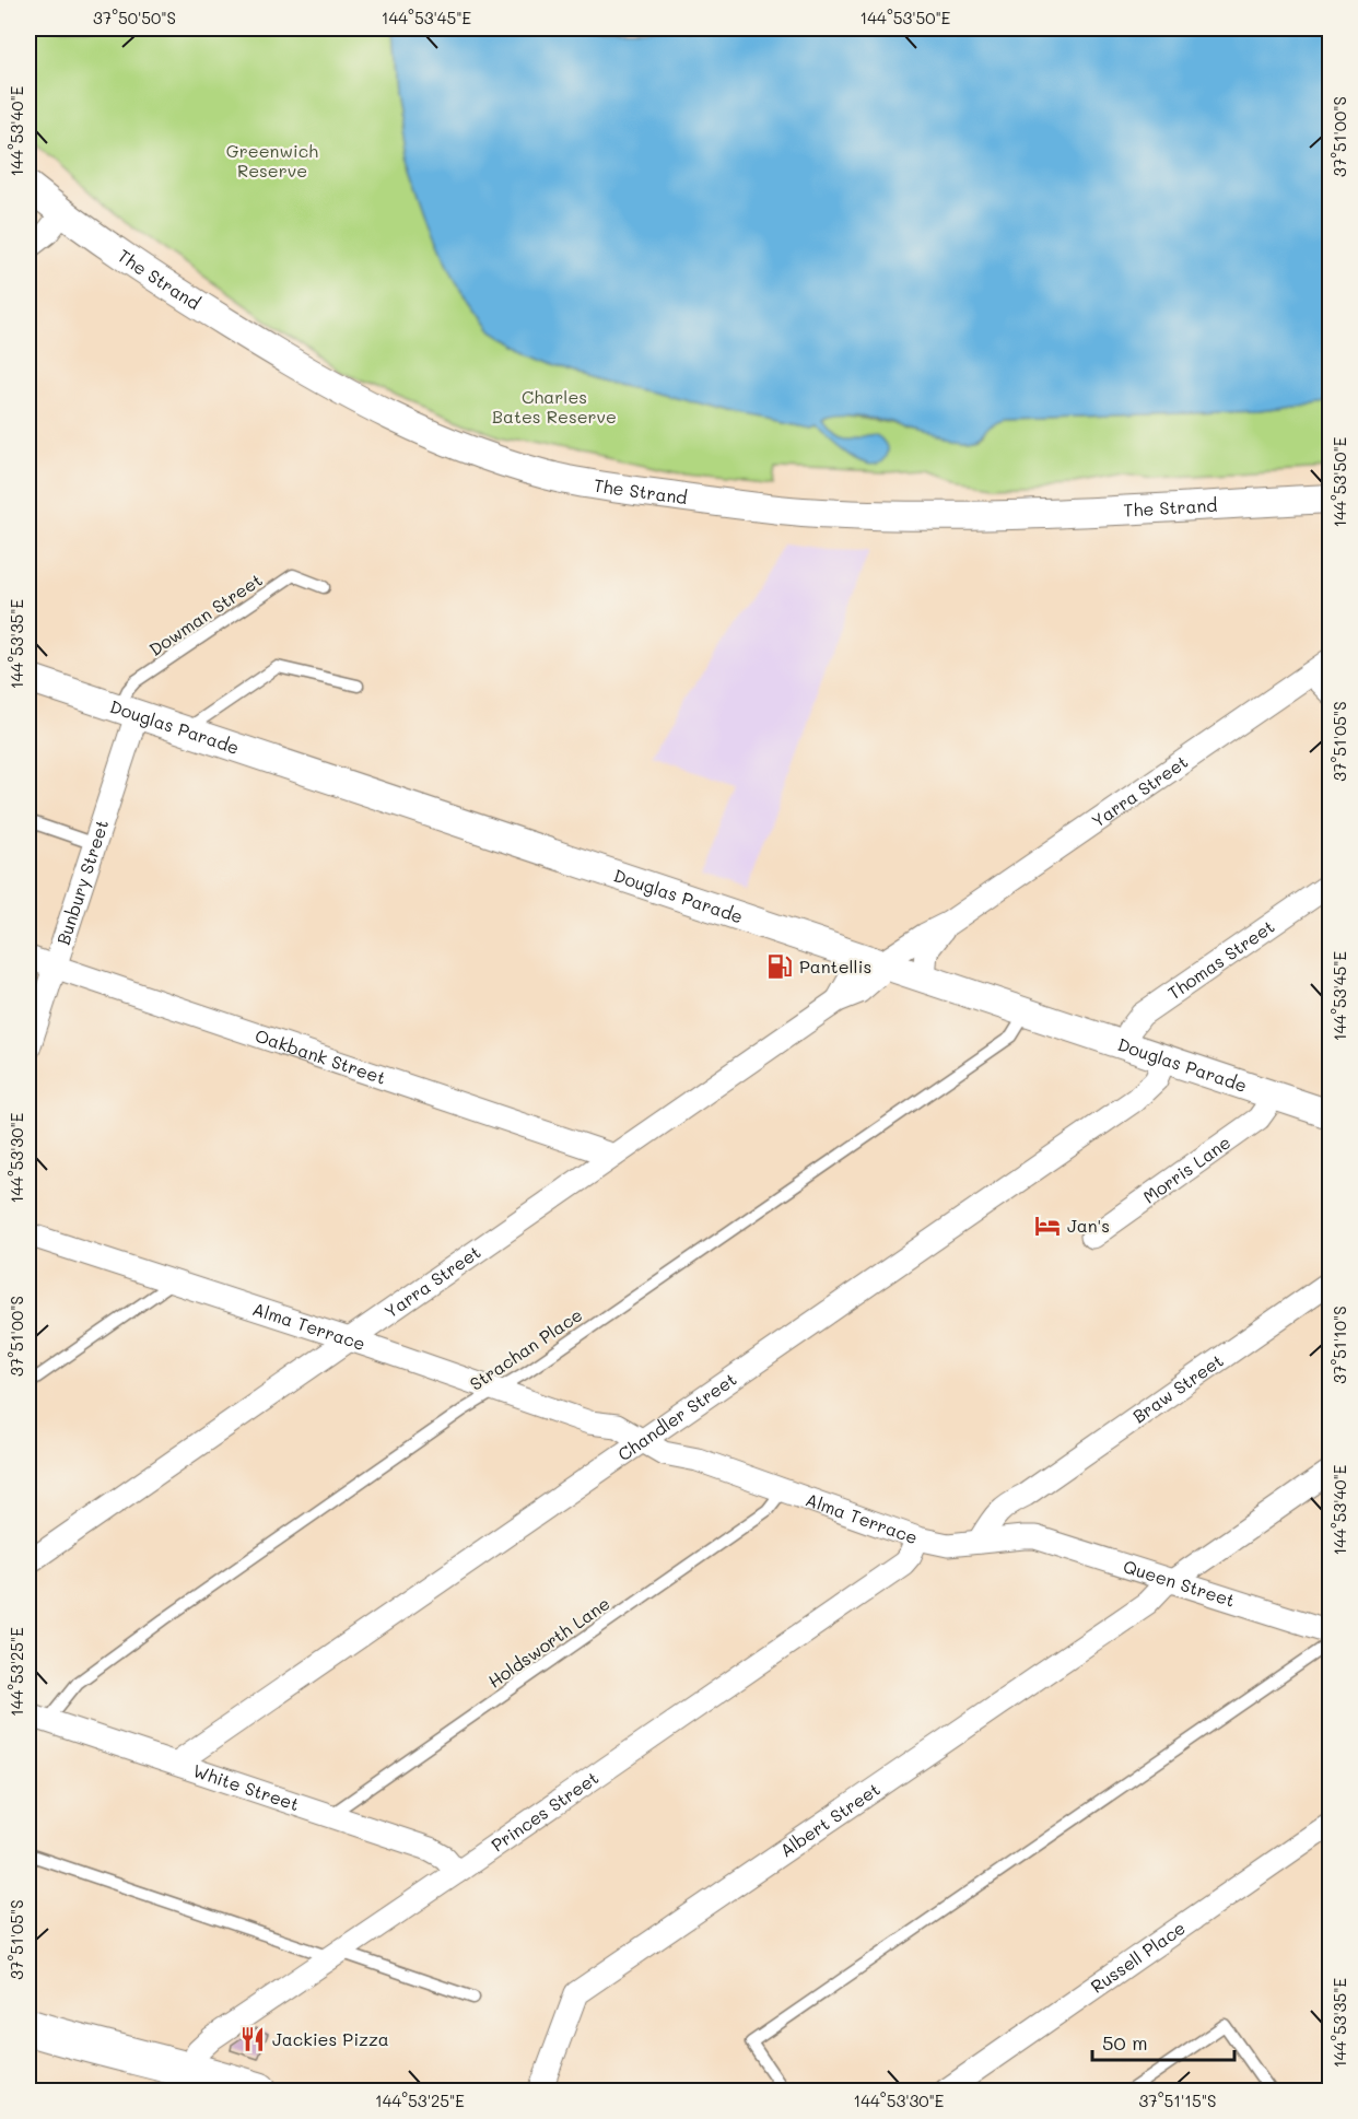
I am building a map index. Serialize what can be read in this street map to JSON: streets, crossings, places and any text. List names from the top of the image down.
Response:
{
  "streets": {
    "street": [
      "The Strand",
      "Douglas Parade",
      "Yarra Street",
      "Bunbury Street",
      "Thomas Street",
      "Oakbank Street",
      "Morris Lane",
      "Alma Terrace",
      "Braw Street",
      "Chandler Street",
      "Queen Street",
      "White Street",
      "Princes Street",
      "Albert Street",
      "Russell Place"
    ],
    "lane": ["Dowman Street", "Strachan Place", "Holdsworth Lane"]
  },
  "crossings": [
    ["Dowman Street", "Douglas Parade"],
    ["Dowman Street", "Bunbury Street"],
    ["Douglas Parade", "Yarra Street"],
    ["Douglas Parade", "Bunbury Street"],
    ["Douglas Parade", "Thomas Street"],
    ["Douglas Parade", "Morris Lane"],
    ["Douglas Parade", "Strachan Place"],
    ["Douglas Parade", "Chandler Street"],
    ["Yarra Street", "Oakbank Street"],
    ["Yarra Street", "Alma Terrace"],
    ["Bunbury Street", "Oakbank Street"],
    ["Alma Terrace", "Strachan Place"],
    ["Alma Terrace", "Braw Street"],
    ["Alma Terrace", "Chandler Street"],
    ["Alma Terrace", "Queen Street"],
    ["Alma Terrace", "Holdsworth Lane"],
    ["Alma Terrace", "Princes Street"],
    ["Strachan Place", "White Street"],
    ["Chandler Street", "White Street"],
    ["Queen Street", "Albert Street"],
    ["Holdsworth Lane", "White Street"],
    ["White Street", "Princes Street"]
  ],
  "parks": ["Greenwich Reserve", "Charles Bates Reserve"],
  "places": {
    "fuel station": ["Pantellis"],
    "hotel": ["Jan's"],
    "restaurant": ["Jackies Pizza"]
  },
  "scale_bar": "50 m",
  "coordinates": [
    "37°50'50\"S",
    "144°53'45\"E",
    "144°53'50\"E",
    "144°53'40\"E",
    "37°51'00\"S",
    "144°53'35\"E",
    "37°51'05\"S",
    "144°53'30\"E",
    "37°51'10\"S",
    "144°53'25\"E",
    "37°51'15\"S"
  ]
}
